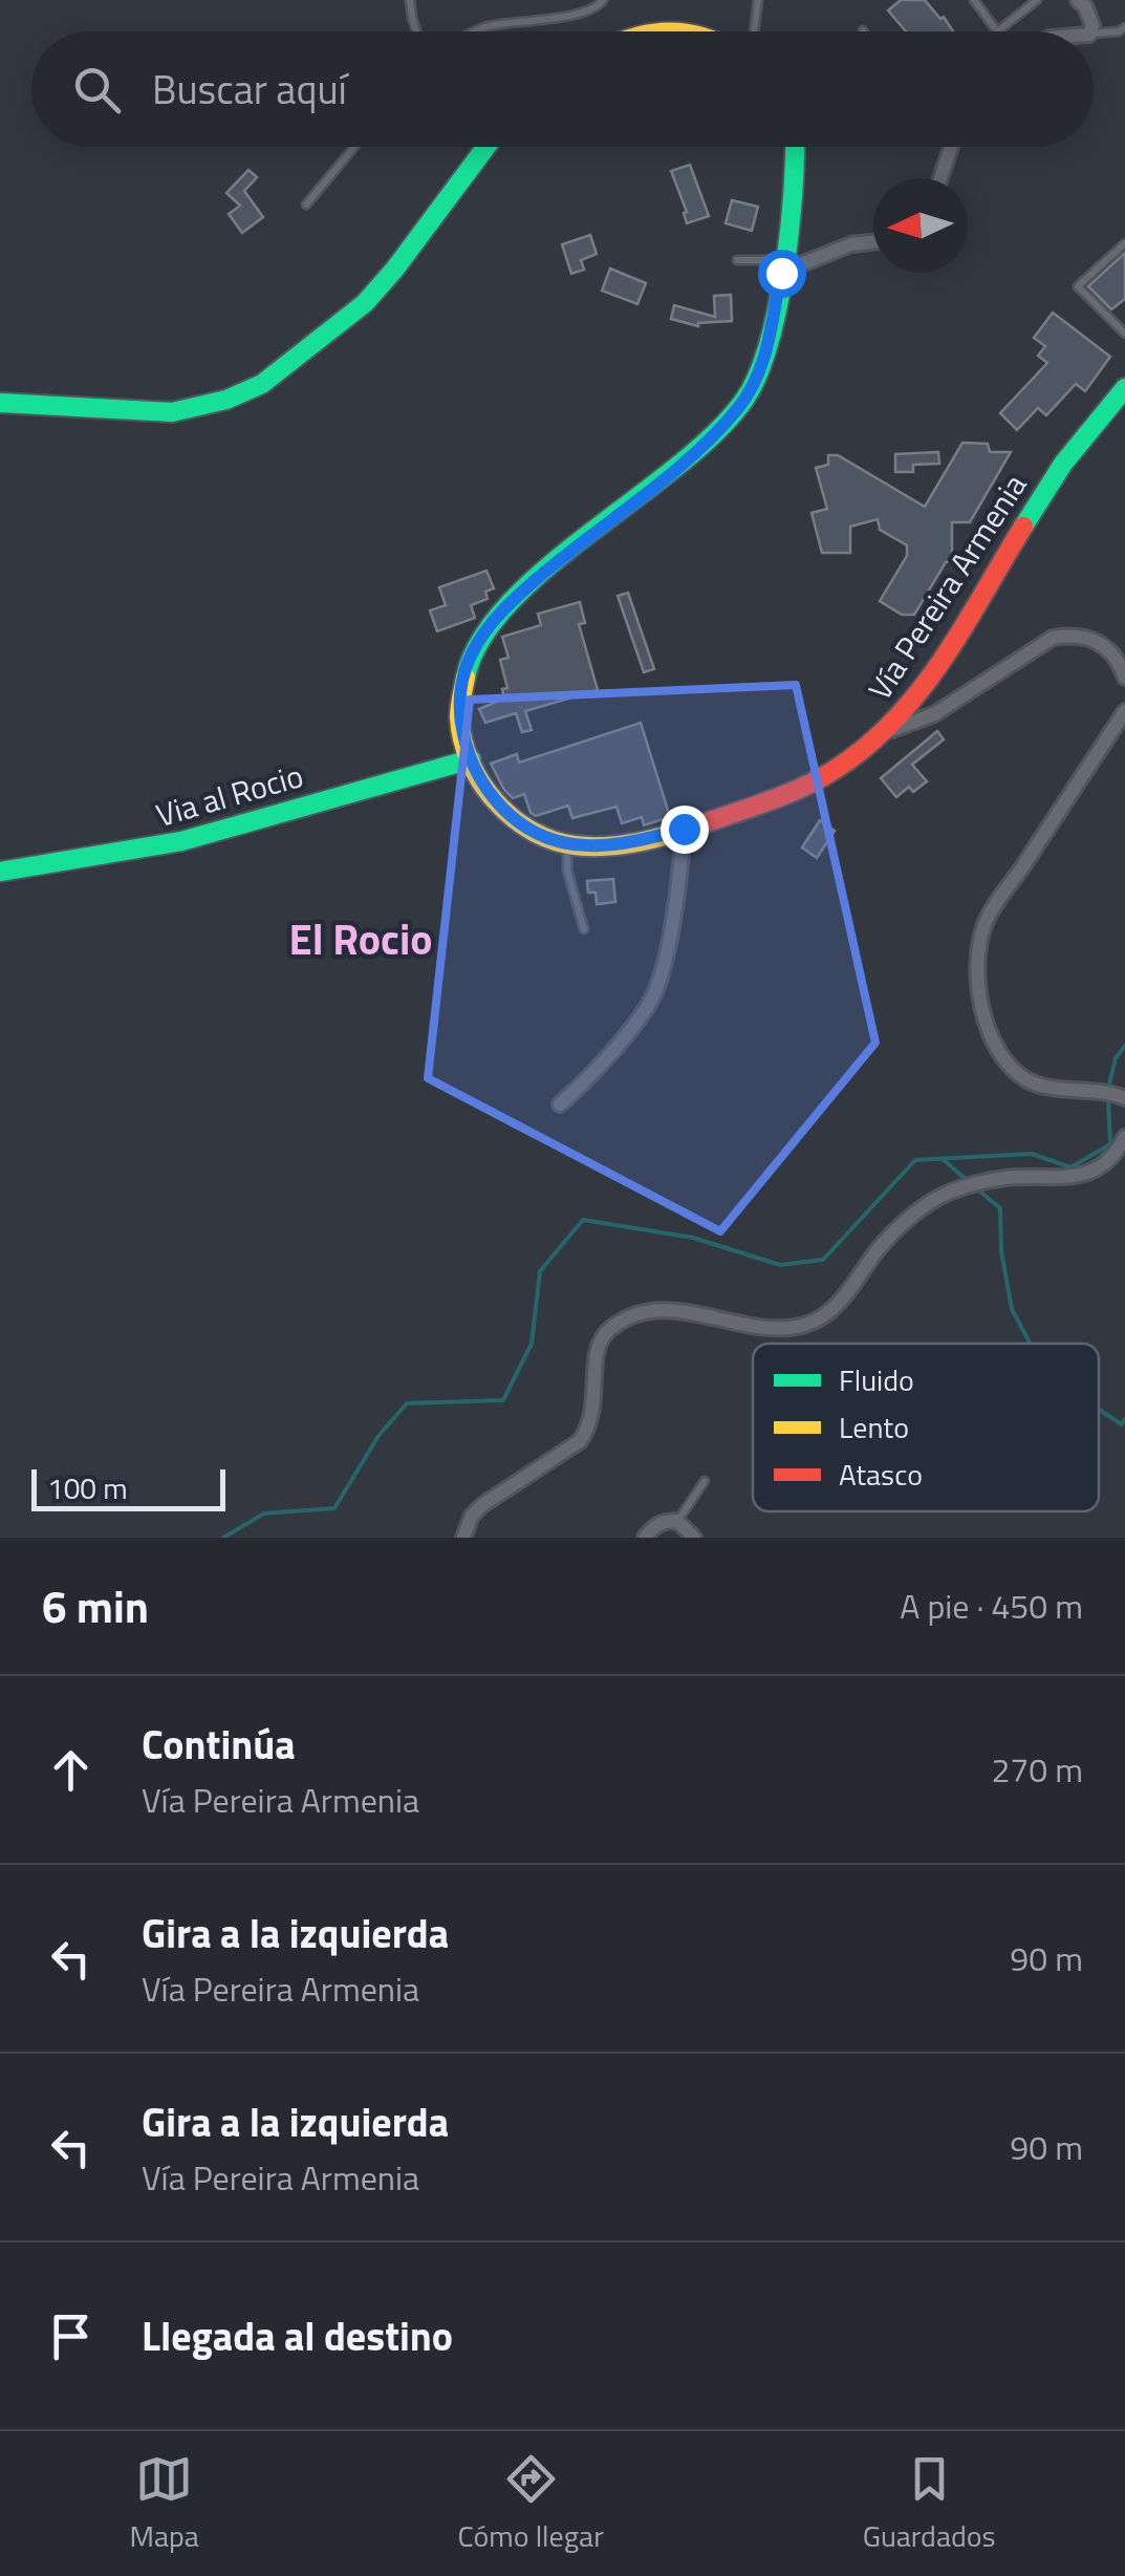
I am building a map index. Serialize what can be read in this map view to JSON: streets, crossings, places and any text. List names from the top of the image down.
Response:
{
  "streets": {
    "main road": ["Vía Pereira Armenia", "Via al Rocio"]
  },
  "crossings": [
    ["Vía Pereira Armenia", "Via al Rocio"]
  ],
  "districts": ["El Rocio"],
  "legend": ["Fluido", "Lento", "Atasco"],
  "scale_bar": "100 m",
  "north": "left",
  "page": {
    "search": "Buscar aquí",
    "scale": "100 m",
    "heading": ["6 min", "A pie · 450 m"],
    "list": [
      ["Continúa", "Vía Pereira Armenia", "270 m"],
      ["Gira a la izquierda", "Vía Pereira Armenia", "90 m"],
      ["Gira a la izquierda", "Vía Pereira Armenia", "90 m"],
      "Llegada al destino"
    ],
    "nav": ["Mapa", "Cómo llegar", "Guardados"]
  }
}
